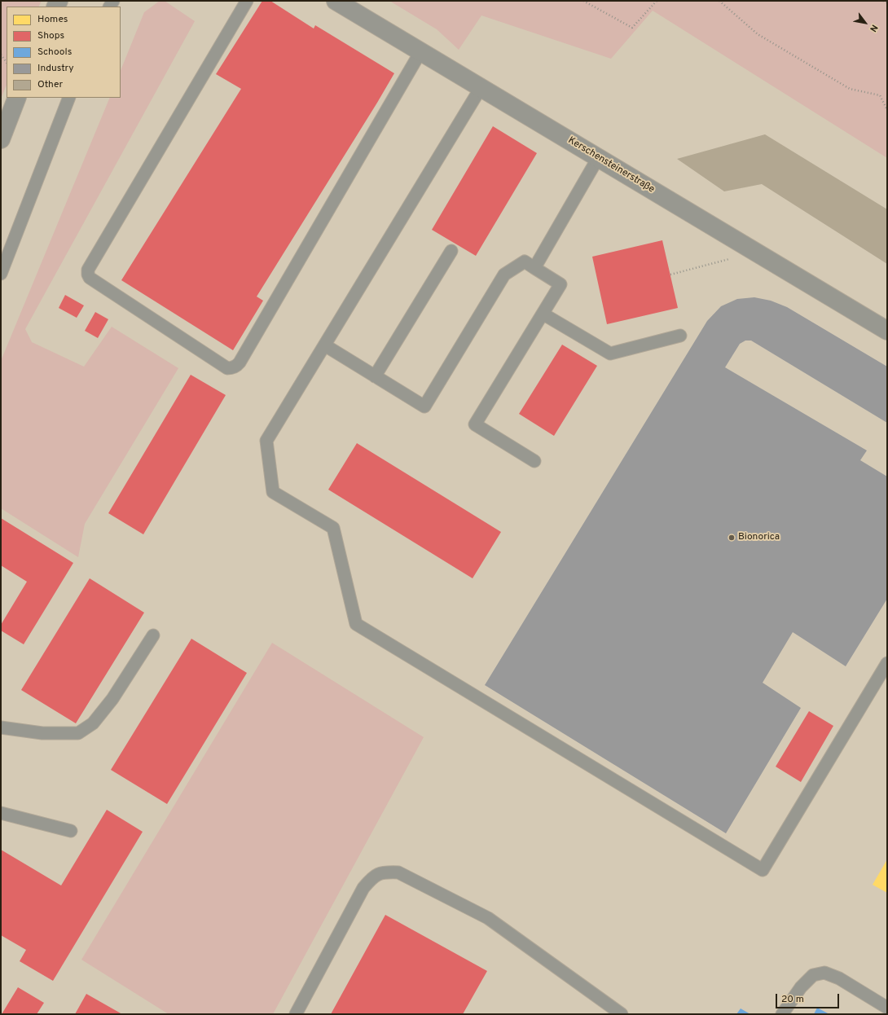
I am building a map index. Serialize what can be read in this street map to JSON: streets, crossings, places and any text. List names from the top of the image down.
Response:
{
  "streets": {
    "street": ["Kerschensteinerstraße"]
  },
  "places": ["Bionorica"],
  "legend": [
    "Homes",
    "Shops",
    "Schools",
    "Industry",
    "Other"
  ],
  "scale_bar": "20 m",
  "north": "bottom right"
}
